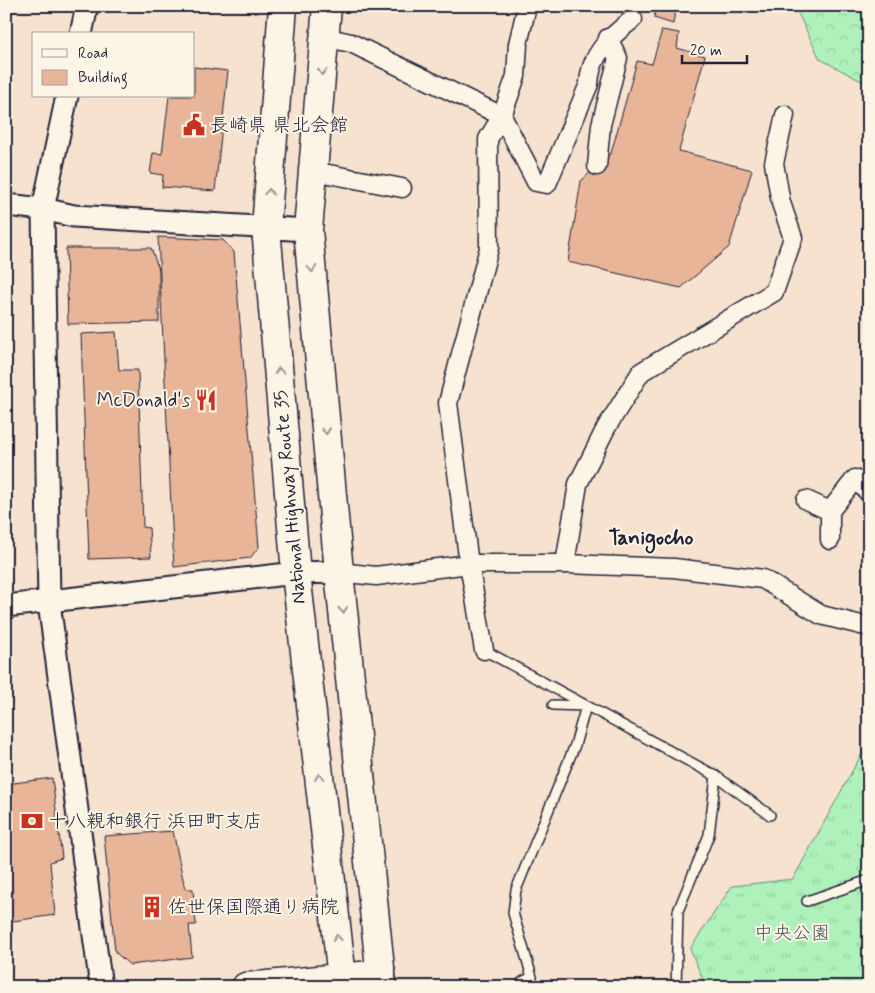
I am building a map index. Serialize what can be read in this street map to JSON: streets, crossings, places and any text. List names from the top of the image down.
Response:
{
  "streets": {
    "main road": ["National Highway Route 35"]
  },
  "districts": ["Tanigocho"],
  "parks": ["中央公園"],
  "places": {
    "public building": ["長崎県 県北会館"],
    "restaurant": ["McDonald's"],
    "bank": ["十八親和銀行 浜田町支店"],
    "building": ["佐世保国際通り病院"]
  },
  "legend": ["Road", "Building"],
  "scale_bar": "20 m"
}
